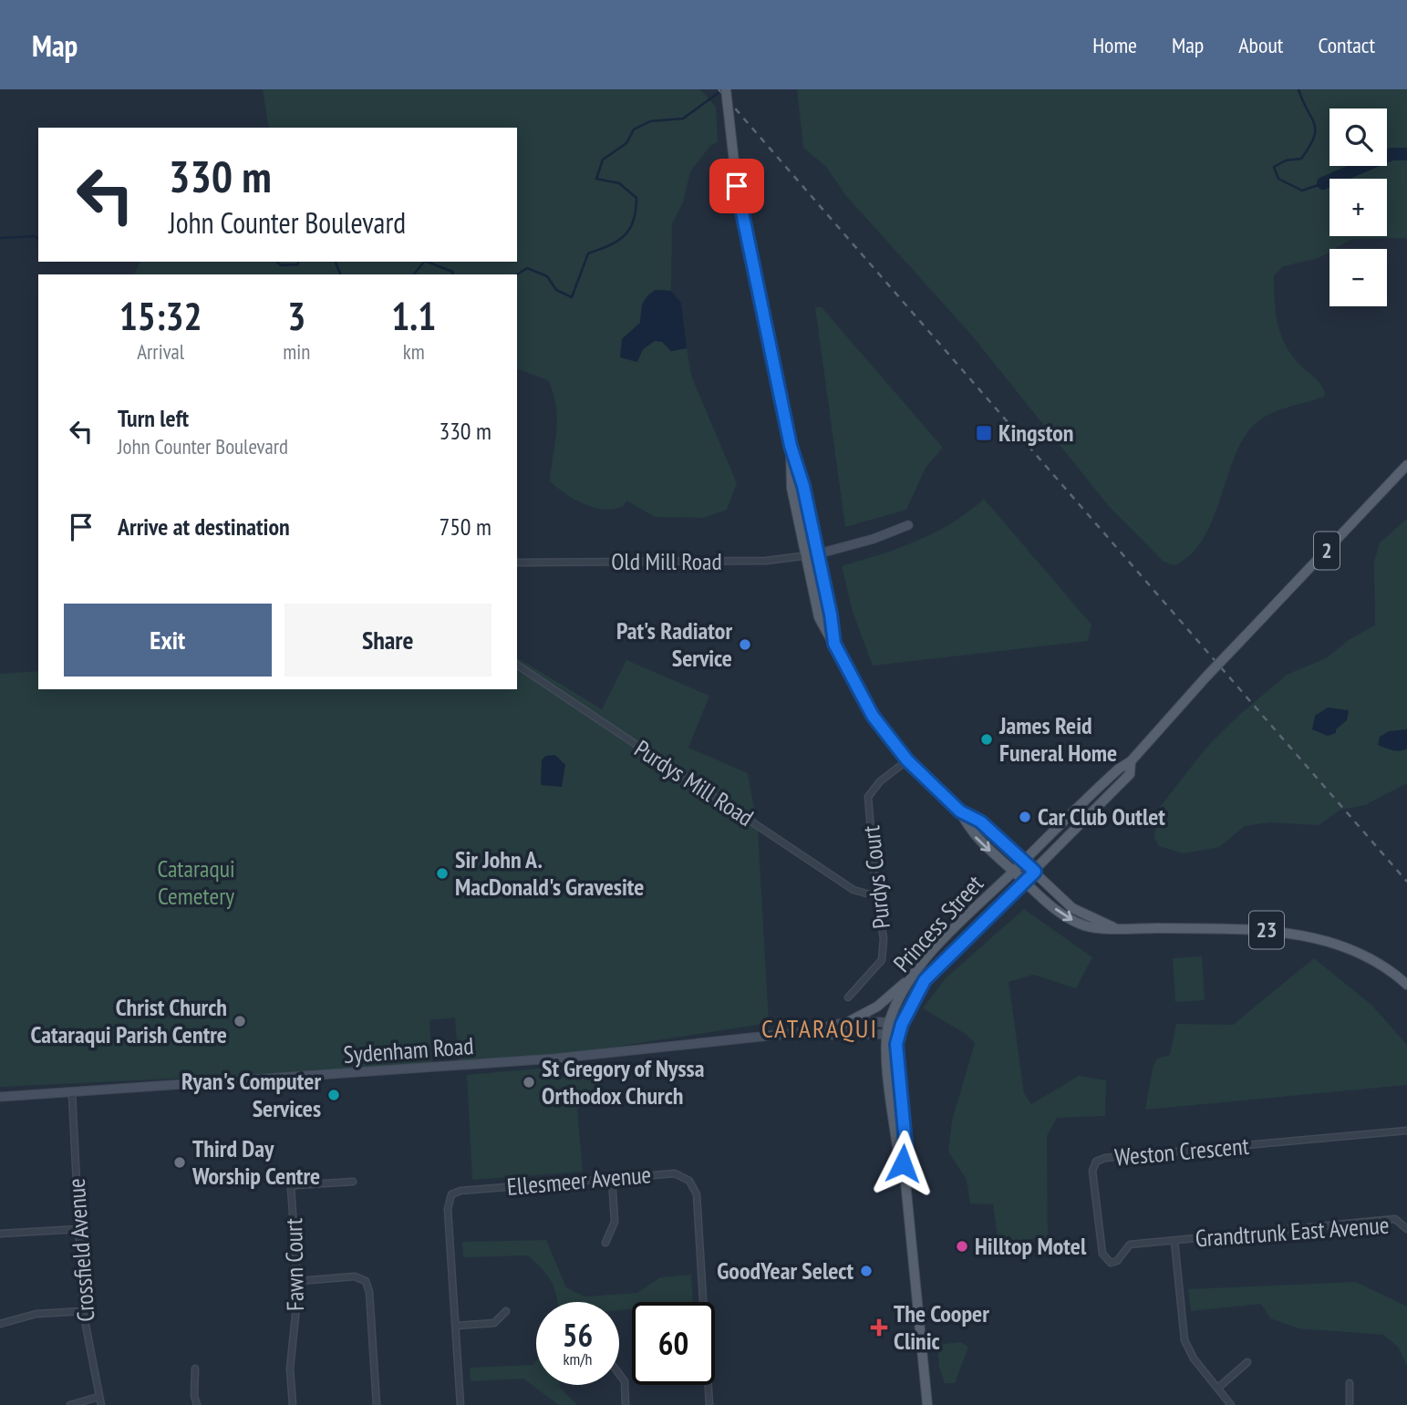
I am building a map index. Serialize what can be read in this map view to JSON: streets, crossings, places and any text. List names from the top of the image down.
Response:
{
  "streets": {
    "main road": [
      "2",
      "Princess Street",
      "23",
      "Sydenham Road"
    ],
    "street": [
      "Old Mill Road",
      "Purdys Mill Road",
      "Purdys Court",
      "Weston Crescent",
      "Ellesmeer Avenue",
      "Grandtrunk East Avenue",
      "Crossfield Avenue",
      "Fawn Court"
    ]
  },
  "crossings": [
    ["Purdys Mill Road", "Purdys Court"],
    ["Princess Street", "23"],
    ["Princess Street", "Sydenham Road"],
    ["Sydenham Road", "Crossfield Avenue"],
    ["Weston Crescent", "Grandtrunk East Avenue"]
  ],
  "districts": ["CATARAQUI"],
  "parks": ["Cataraqui Cemetery"],
  "places": {
    "transit": ["Kingston"],
    "other": [
      "Pat's Radiator Service",
      "James Reid Funeral Home",
      "Car Club Outlet",
      "Sir John A. MacDonald's Gravesite",
      "Christ Church Cataraqui Parish Centre",
      "St Gregory of Nyssa Orthodox Church",
      "Ryan's Computer Services",
      "Third Day Worship Centre",
      "Hilltop Motel",
      "GoodYear Select"
    ],
    "health": ["The Cooper Clinic"]
  },
  "page": {
    "header": "Map",
    "nav": [
      "Home",
      "Map",
      "About",
      "Contact"
    ],
    "map_buttons": ["+", "−"],
    "turn": ["330 m", "John Counter Boulevard"],
    "eta": [
      "15:32",
      "Arrival",
      "3",
      "min",
      "1.1",
      "km"
    ],
    "list": [
      {
        "name": "Turn left",
        "note": "John Counter Boulevard",
        "value": "330 m"
      },
      {
        "name": "Arrive at destination",
        "value": "750 m"
      }
    ],
    "buttons": ["Exit", "Share"],
    "speed": "56 km/h",
    "limit": "60"
  }
}
